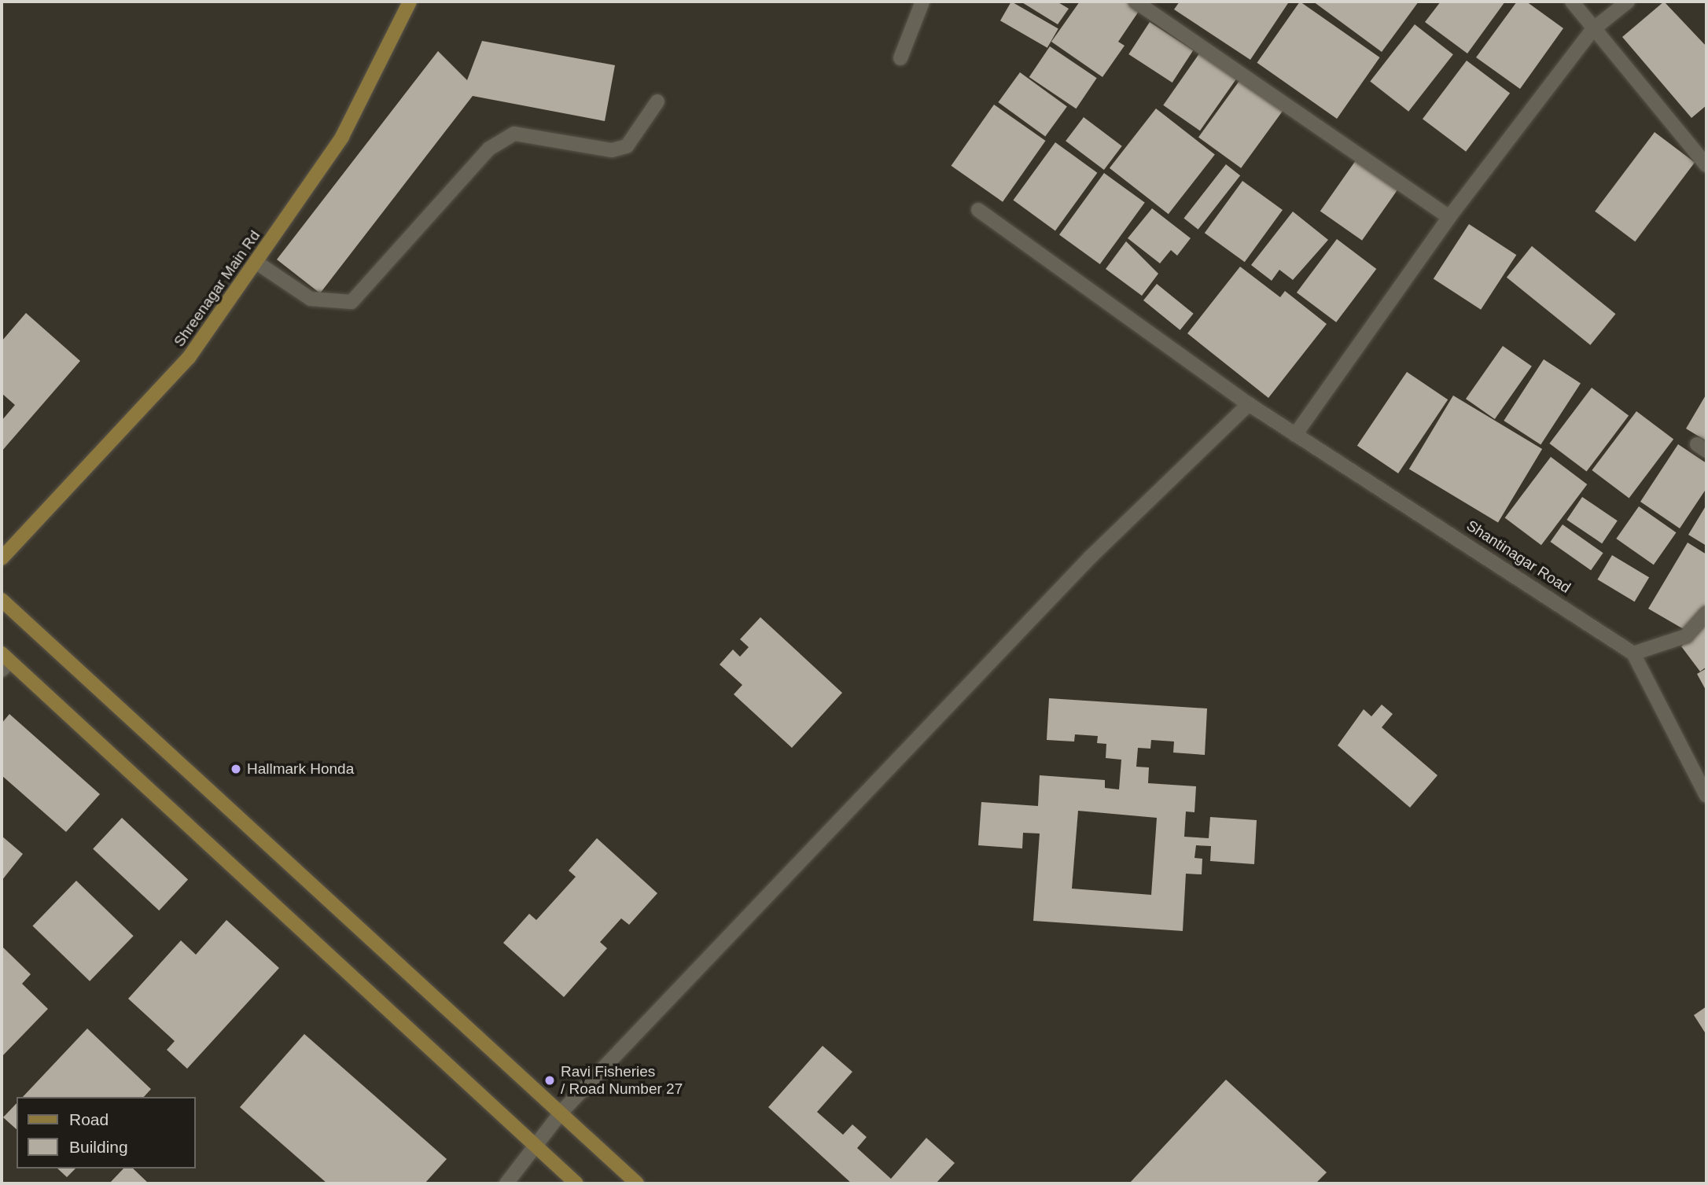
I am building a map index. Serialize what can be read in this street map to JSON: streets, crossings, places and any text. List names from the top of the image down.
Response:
{
  "streets": {
    "street": ["Shreenagar Main Rd", "Shantinagar Road"]
  },
  "places": ["Hallmark Honda", "Ravi Fisheries / Road Number 27"],
  "legend": ["Road", "Building"]
}
